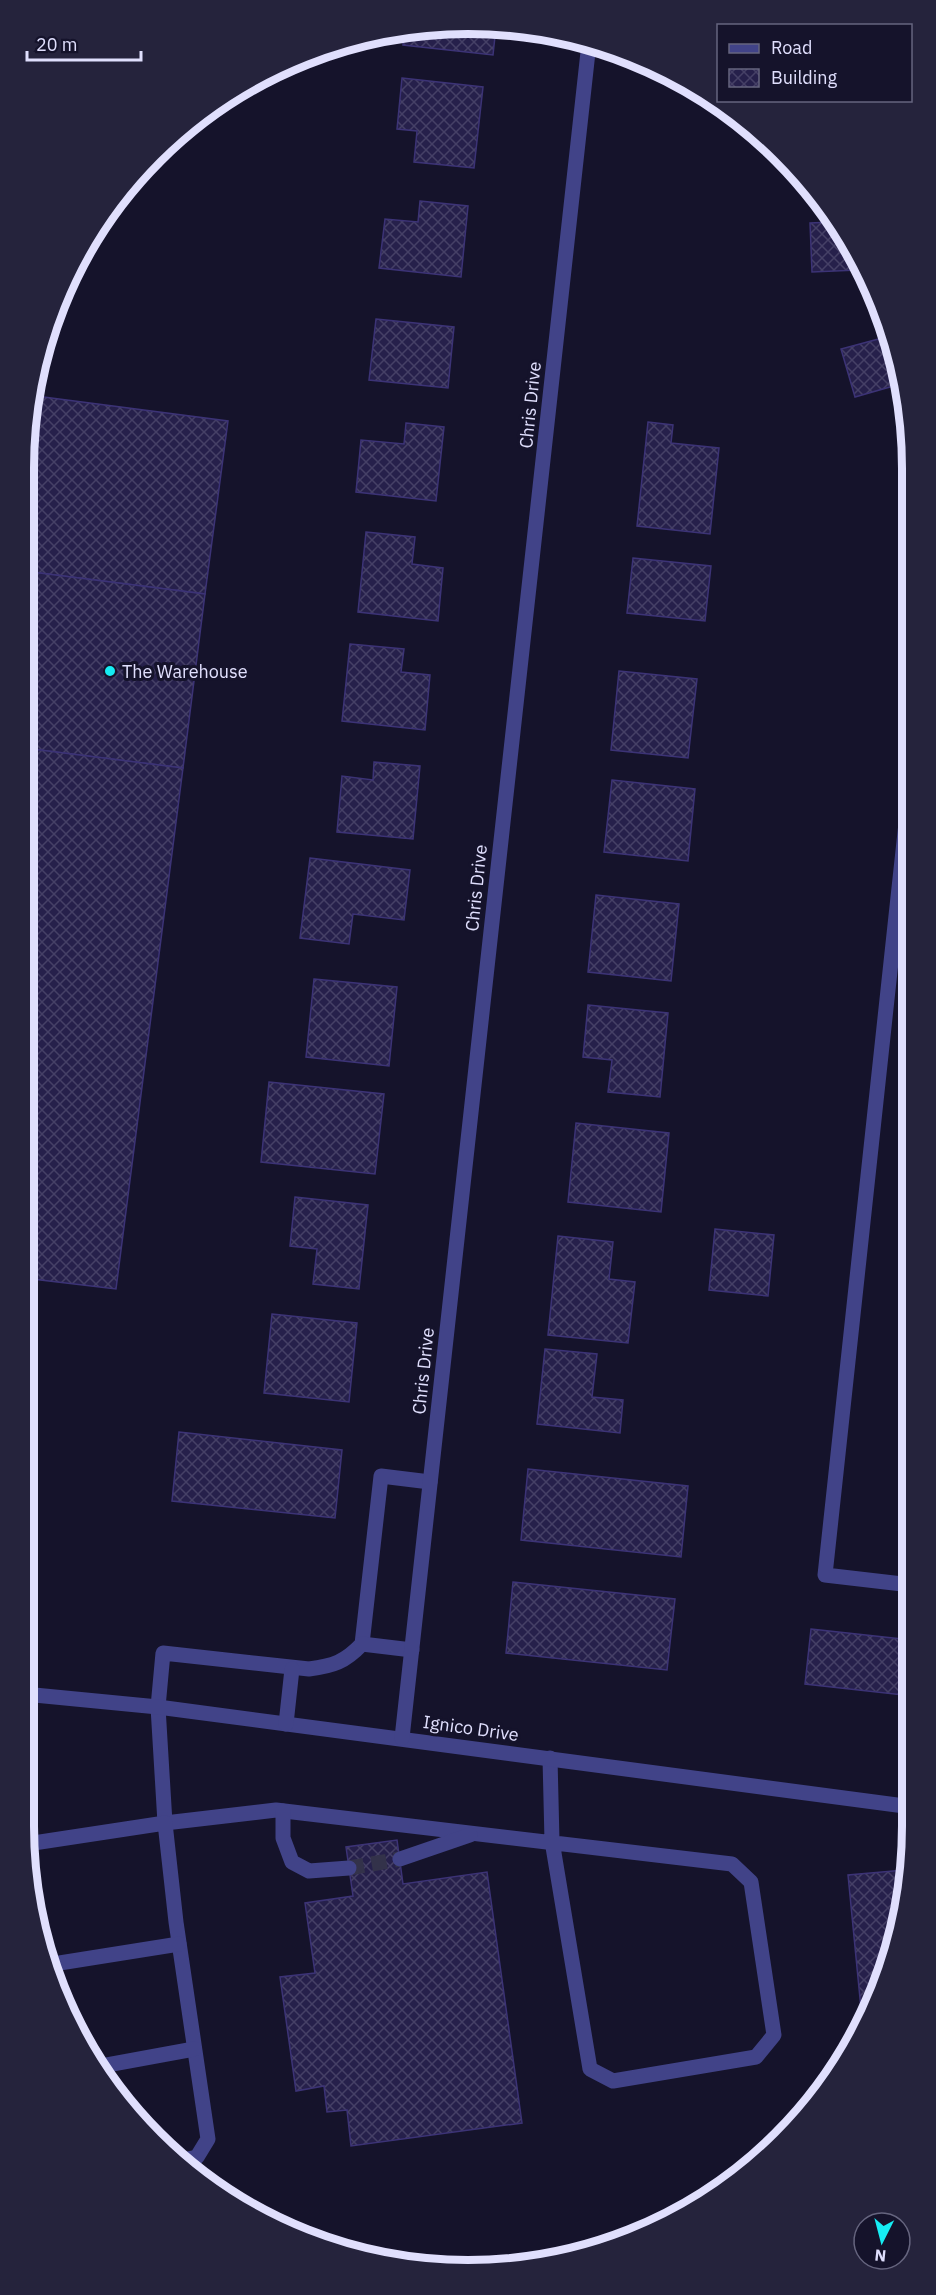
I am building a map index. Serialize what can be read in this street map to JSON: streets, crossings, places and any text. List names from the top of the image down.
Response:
{
  "streets": {
    "street": ["Chris Drive", "Ignico Drive"]
  },
  "crossings": [
    ["Chris Drive", "Ignico Drive"]
  ],
  "places": ["The Warehouse"],
  "legend": ["Road", "Building"],
  "scale_bar": "20 m",
  "north": "bottom"
}
